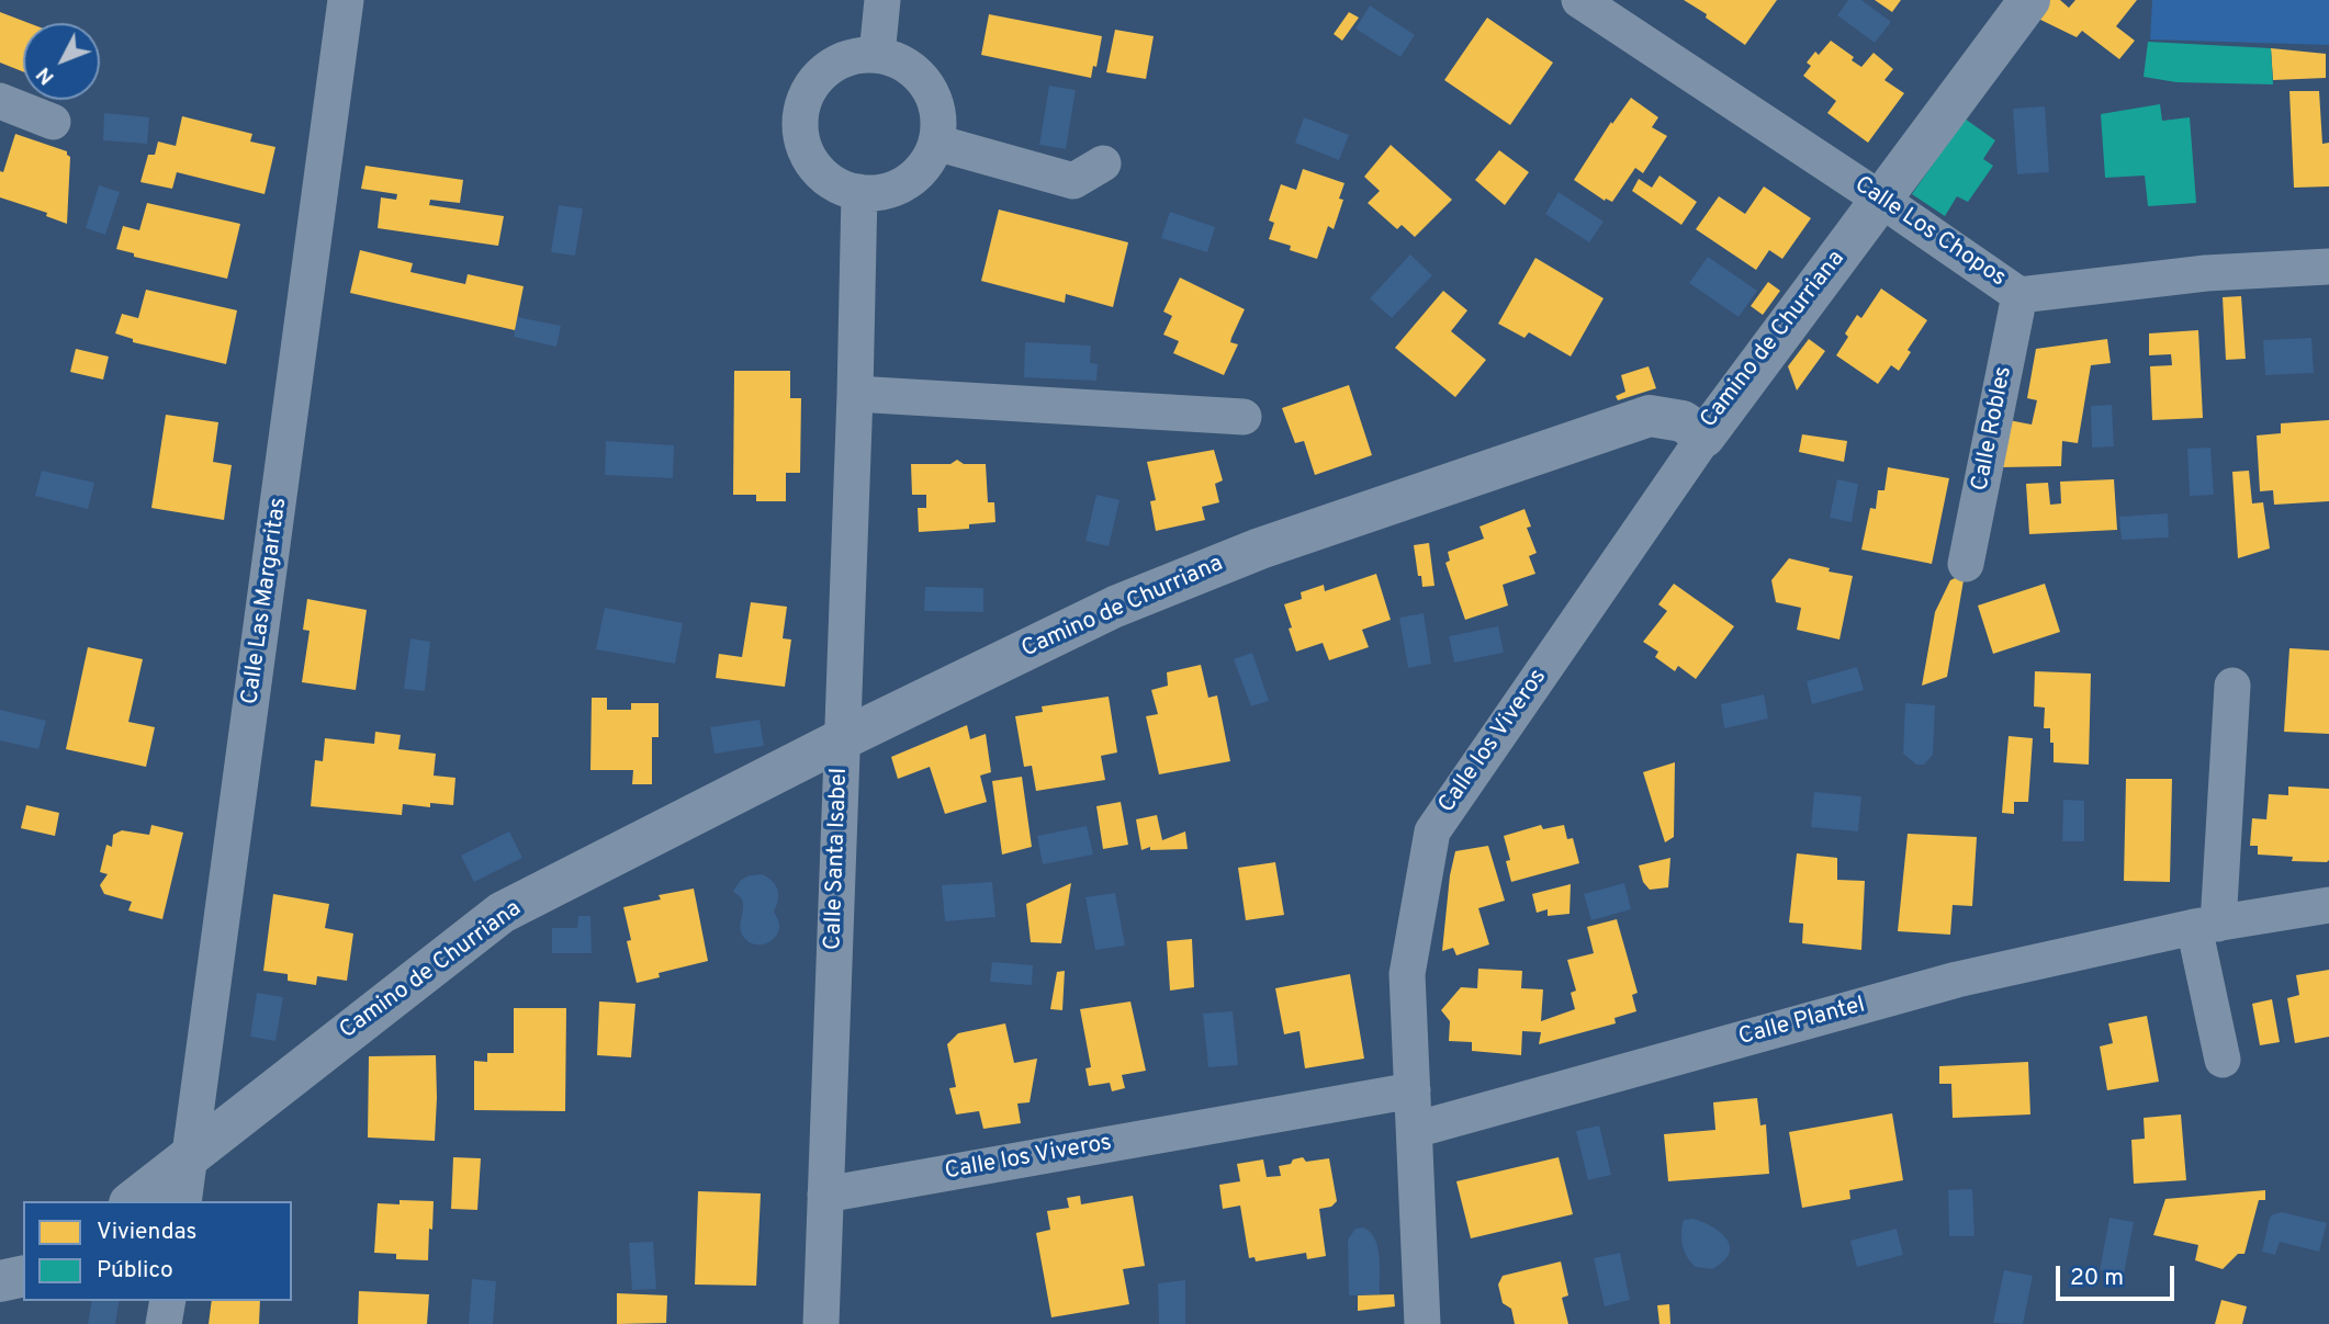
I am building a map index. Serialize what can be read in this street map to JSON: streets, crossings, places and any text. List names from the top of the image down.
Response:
{
  "streets": {
    "street": [
      "Calle Los Chopos",
      "Camino de Churriana",
      "Calle Robles",
      "Calle Las Margaritas",
      "Calle los Viveros",
      "Calle Santa Isabel",
      "Calle Plantel"
    ]
  },
  "crossings": [
    ["Calle Los Chopos", "Camino de Churriana"],
    ["Calle Los Chopos", "Calle Robles"],
    ["Camino de Churriana", "Calle Las Margaritas"],
    ["Camino de Churriana", "Calle los Viveros"],
    ["Camino de Churriana", "Calle Santa Isabel"],
    ["Calle los Viveros", "Calle Santa Isabel"],
    ["Calle los Viveros", "Calle Plantel"]
  ],
  "legend": ["Viviendas", "Público"],
  "scale_bar": "20 m",
  "north": "bottom left"
}
